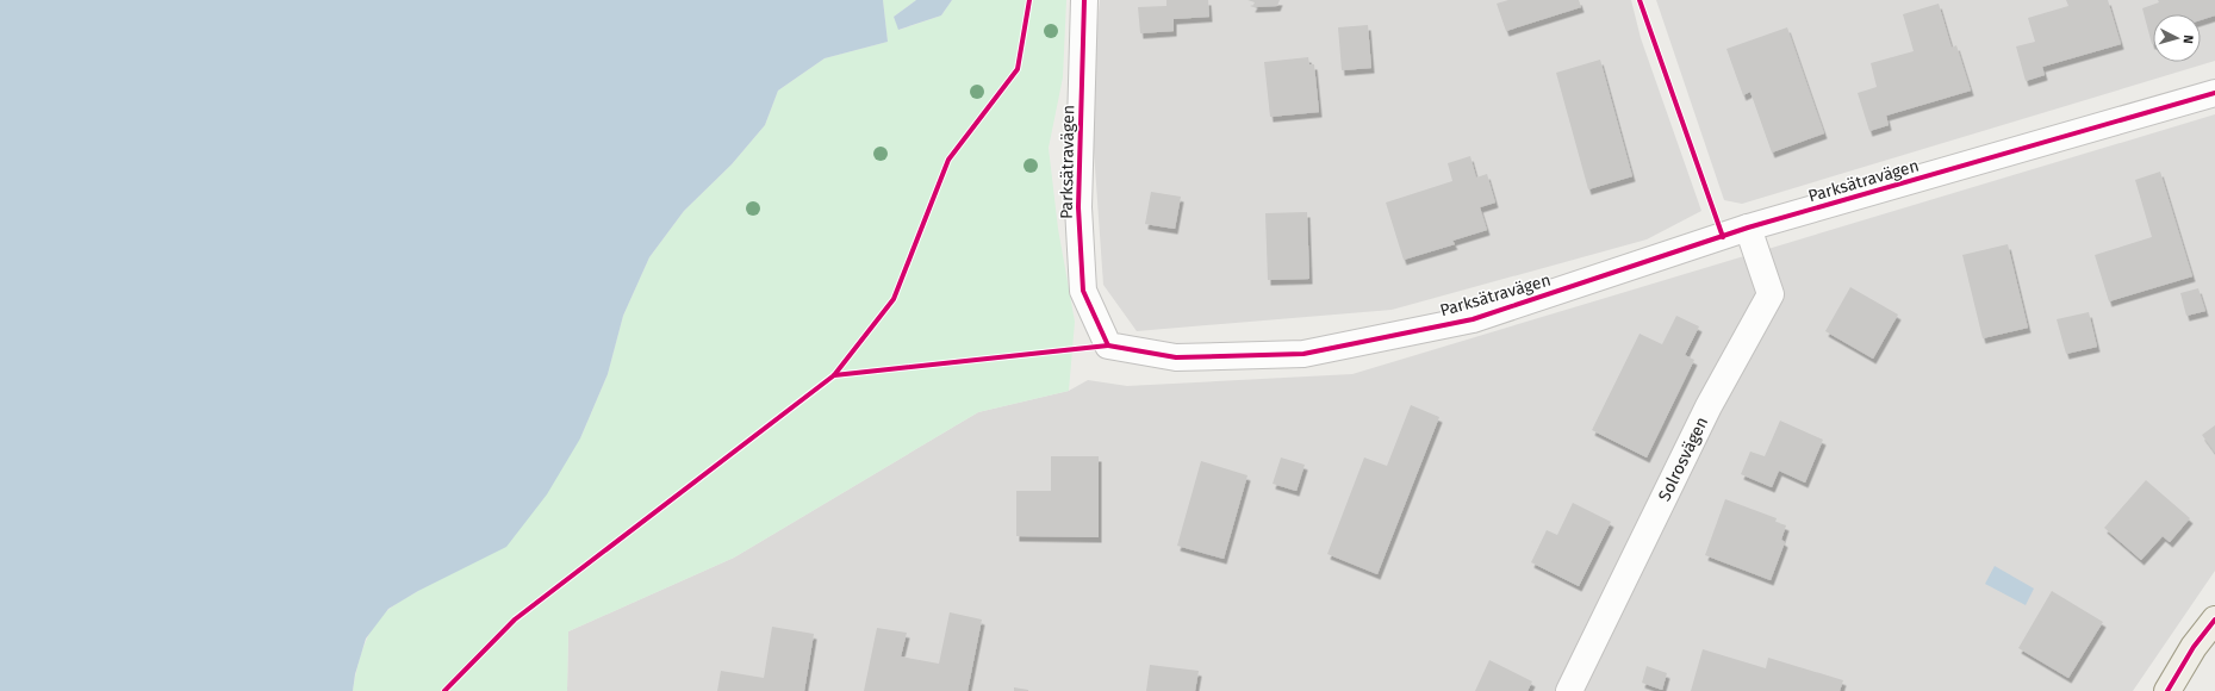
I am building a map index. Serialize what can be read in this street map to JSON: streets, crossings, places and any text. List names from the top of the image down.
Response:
{
  "streets": {
    "street": ["Parksätravägen", "Solrosvägen"]
  },
  "crossings": [
    ["Parksätravägen", "Solrosvägen"]
  ],
  "north": "right"
}
